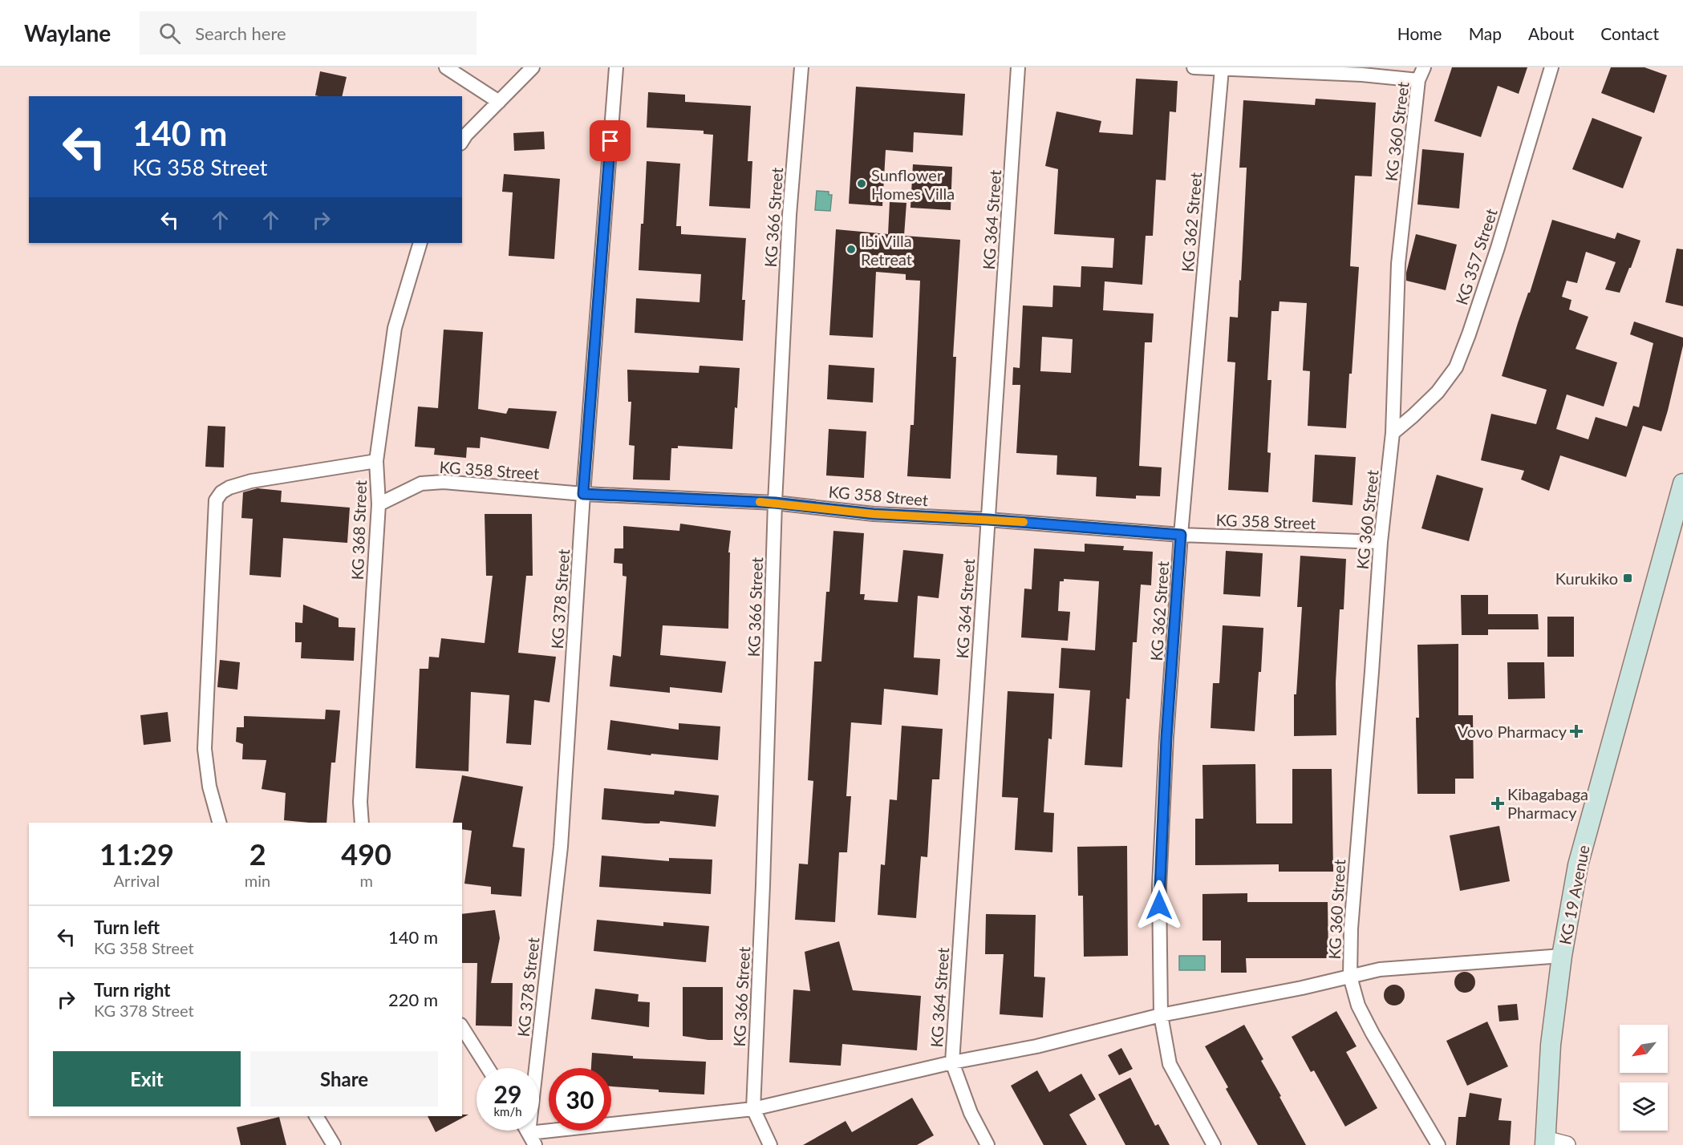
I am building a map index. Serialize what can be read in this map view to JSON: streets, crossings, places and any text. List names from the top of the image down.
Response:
{
  "streets": {
    "main road": ["KG 19 Avenue"],
    "street": [
      "KG 360 Street",
      "KG 366 Street",
      "KG 364 Street",
      "KG 362 Street",
      "KG 357 Street",
      "KG 358 Street",
      "KG 368 Street",
      "KG 378 Street"
    ]
  },
  "crossings": [
    ["KG 360 Street", "KG 357 Street"],
    ["KG 360 Street", "KG 358 Street"],
    ["KG 360 Street", "KG 19 Avenue"],
    ["KG 366 Street", "KG 358 Street"],
    ["KG 364 Street", "KG 358 Street"],
    ["KG 362 Street", "KG 358 Street"],
    ["KG 358 Street", "KG 368 Street"],
    ["KG 358 Street", "KG 378 Street"]
  ],
  "places": {
    "other": ["Sunflower Homes Villa", "Ibi Villa Retreat"],
    "transit": ["Kurukiko"],
    "health": ["Vovo Pharmacy", "Kibagabaga Pharmacy"]
  },
  "north": "bottom left",
  "page": {
    "header": "Waylane",
    "search": "Search here",
    "nav": [
      "Home",
      "Map",
      "About",
      "Contact"
    ],
    "turn": ["140 m", "KG 358 Street"],
    "eta": [
      "11:29",
      "Arrival",
      "2",
      "min",
      "490",
      "m"
    ],
    "list": [
      {
        "name": "Turn left",
        "note": "KG 358 Street",
        "value": "140 m"
      },
      {
        "name": "Turn right",
        "note": "KG 378 Street",
        "value": "220 m"
      }
    ],
    "buttons": ["Exit", "Share"],
    "speed": "29 km/h",
    "limit": "30"
  }
}
